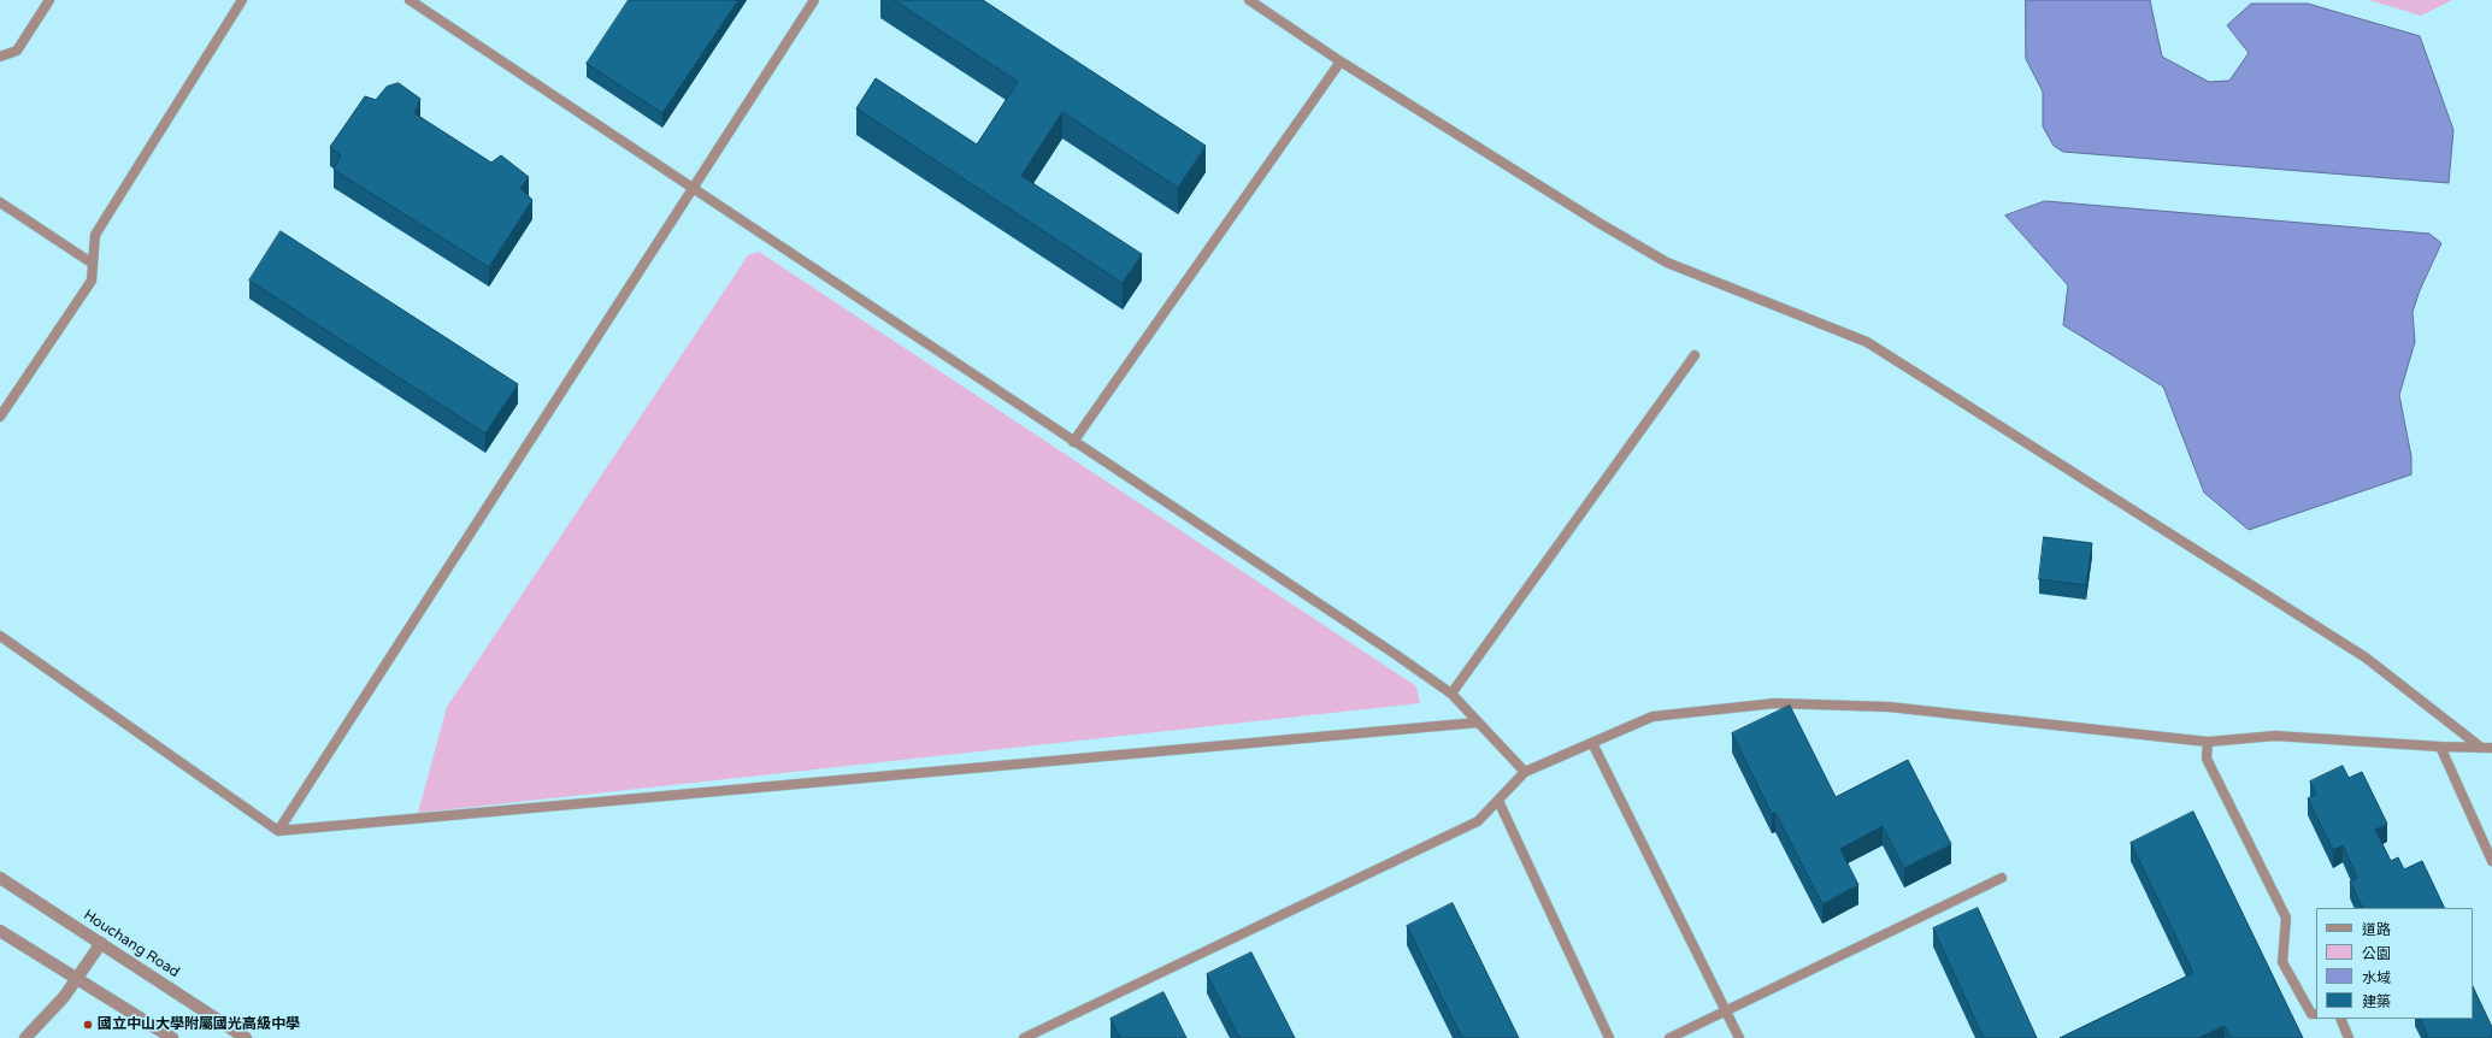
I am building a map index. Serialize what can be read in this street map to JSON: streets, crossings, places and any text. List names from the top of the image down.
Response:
{
  "streets": {
    "street": ["Houchang Road"]
  },
  "places": ["國立中山大學附屬國光高級中學"],
  "legend": [
    "道路",
    "公園",
    "水域",
    "建築"
  ]
}
